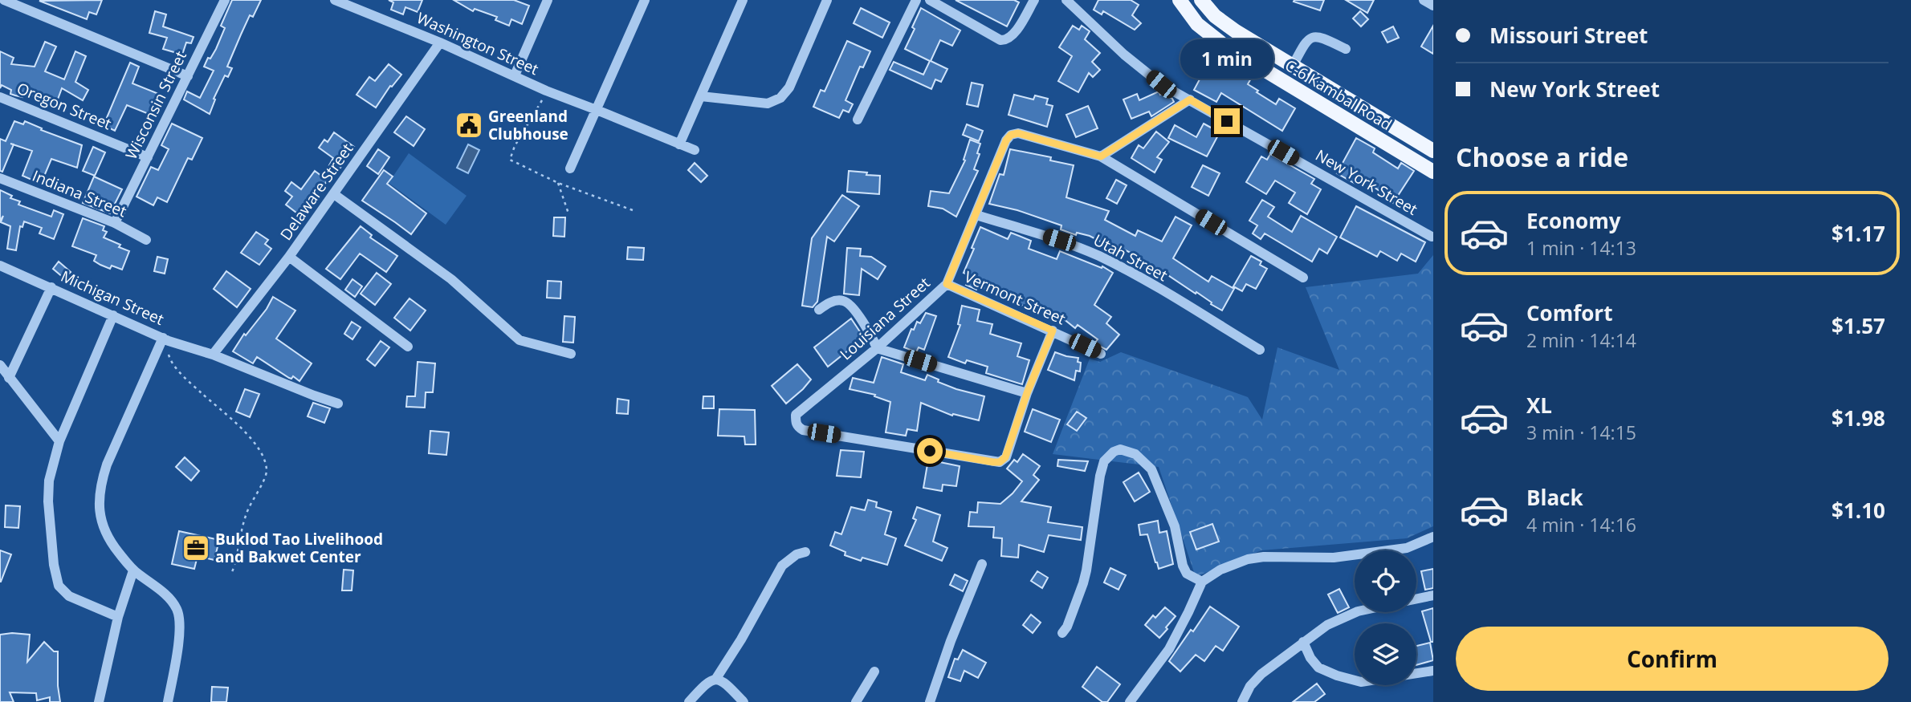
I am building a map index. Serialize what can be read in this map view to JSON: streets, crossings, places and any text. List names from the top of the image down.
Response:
{
  "streets": {
    "main road": ["C-6 Kambal Road"],
    "street": [
      "Washington Street",
      "Wisconsin Street",
      "Oregon Street",
      "New York Street",
      "Delaware Street",
      "Indiana Street",
      "Utah Street",
      "Michigan Street",
      "Vermont Street",
      "Louisiana Street"
    ]
  },
  "crossings": [
    ["Washington Street", "Delaware Street"],
    ["Wisconsin Street", "Oregon Street"],
    ["Wisconsin Street", "Indiana Street"],
    ["Delaware Street", "Michigan Street"],
    ["Utah Street", "Louisiana Street"],
    ["Vermont Street", "Louisiana Street"]
  ],
  "places": {
    "public building": ["Greenland Clubhouse"],
    "office": ["Buklod Tao Livelihood and Bakwet Center"]
  },
  "page": {
    "banner": ["Missouri Street", "New York Street"],
    "bubble": "1 min",
    "heading": "Choose a ride",
    "list": [
      {
        "name": "Economy",
        "note": "1 min · 14:13",
        "value": "$1.17"
      },
      {
        "name": "Comfort",
        "note": "2 min · 14:14",
        "value": "$1.57"
      },
      {
        "name": "XL",
        "note": "3 min · 14:15",
        "value": "$1.98"
      },
      {
        "name": "Black",
        "note": "4 min · 14:16",
        "value": "$1.10"
      }
    ],
    "buttons": "Confirm"
  }
}
